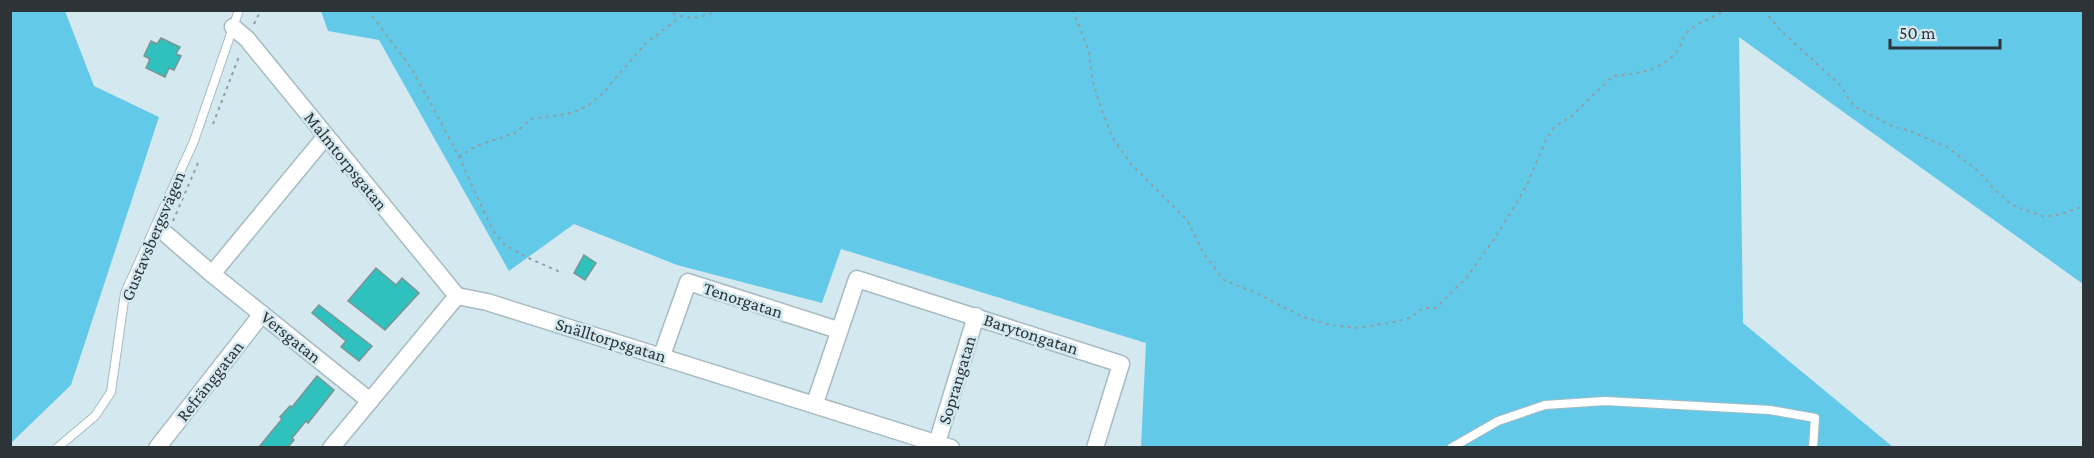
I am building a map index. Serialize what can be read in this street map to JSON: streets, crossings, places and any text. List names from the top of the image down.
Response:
{
  "streets": {
    "street": [
      "Malmtorpsgatan",
      "Tenorgatan",
      "Barytongatan",
      "Versgatan",
      "Snälltorpsgatan",
      "Soprangatan",
      "Refränggatan"
    ],
    "lane": ["Gustavsbergsvägen"]
  },
  "crossings": [
    ["Malmtorpsgatan", "Gustavsbergsvägen"],
    ["Malmtorpsgatan", "Snälltorpsgatan"],
    ["Tenorgatan", "Barytongatan"],
    ["Tenorgatan", "Snälltorpsgatan"],
    ["Barytongatan", "Soprangatan"],
    ["Versgatan", "Refränggatan"],
    ["Snälltorpsgatan", "Soprangatan"]
  ],
  "scale_bar": "50 m"
}
